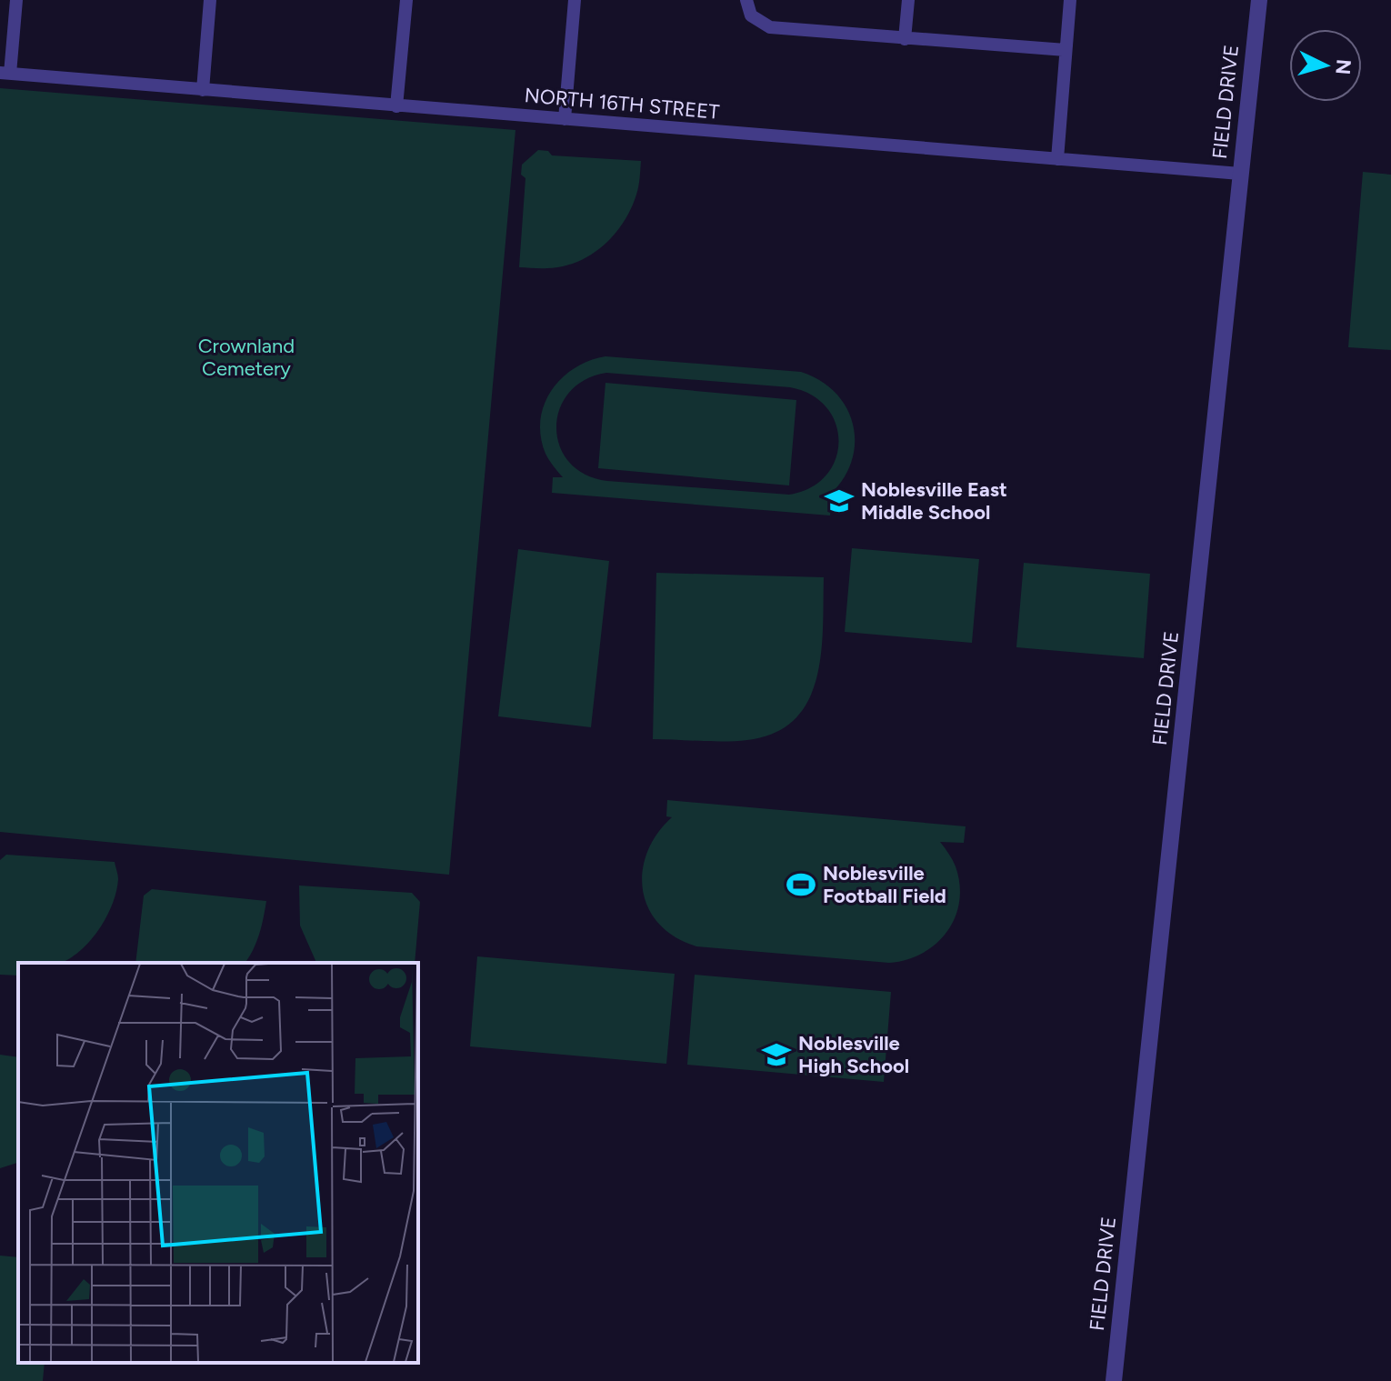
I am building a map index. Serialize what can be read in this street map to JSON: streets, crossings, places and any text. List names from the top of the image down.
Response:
{
  "streets": {
    "street": ["FIELD DRIVE", "NORTH 16TH STREET"]
  },
  "crossings": [
    ["FIELD DRIVE", "NORTH 16TH STREET"]
  ],
  "parks": ["Crownland Cemetery"],
  "places": {
    "school or university": ["Noblesville East Middle School", "Noblesville High School"],
    "sports": ["Noblesville Football Field"]
  },
  "north": "right"
}
